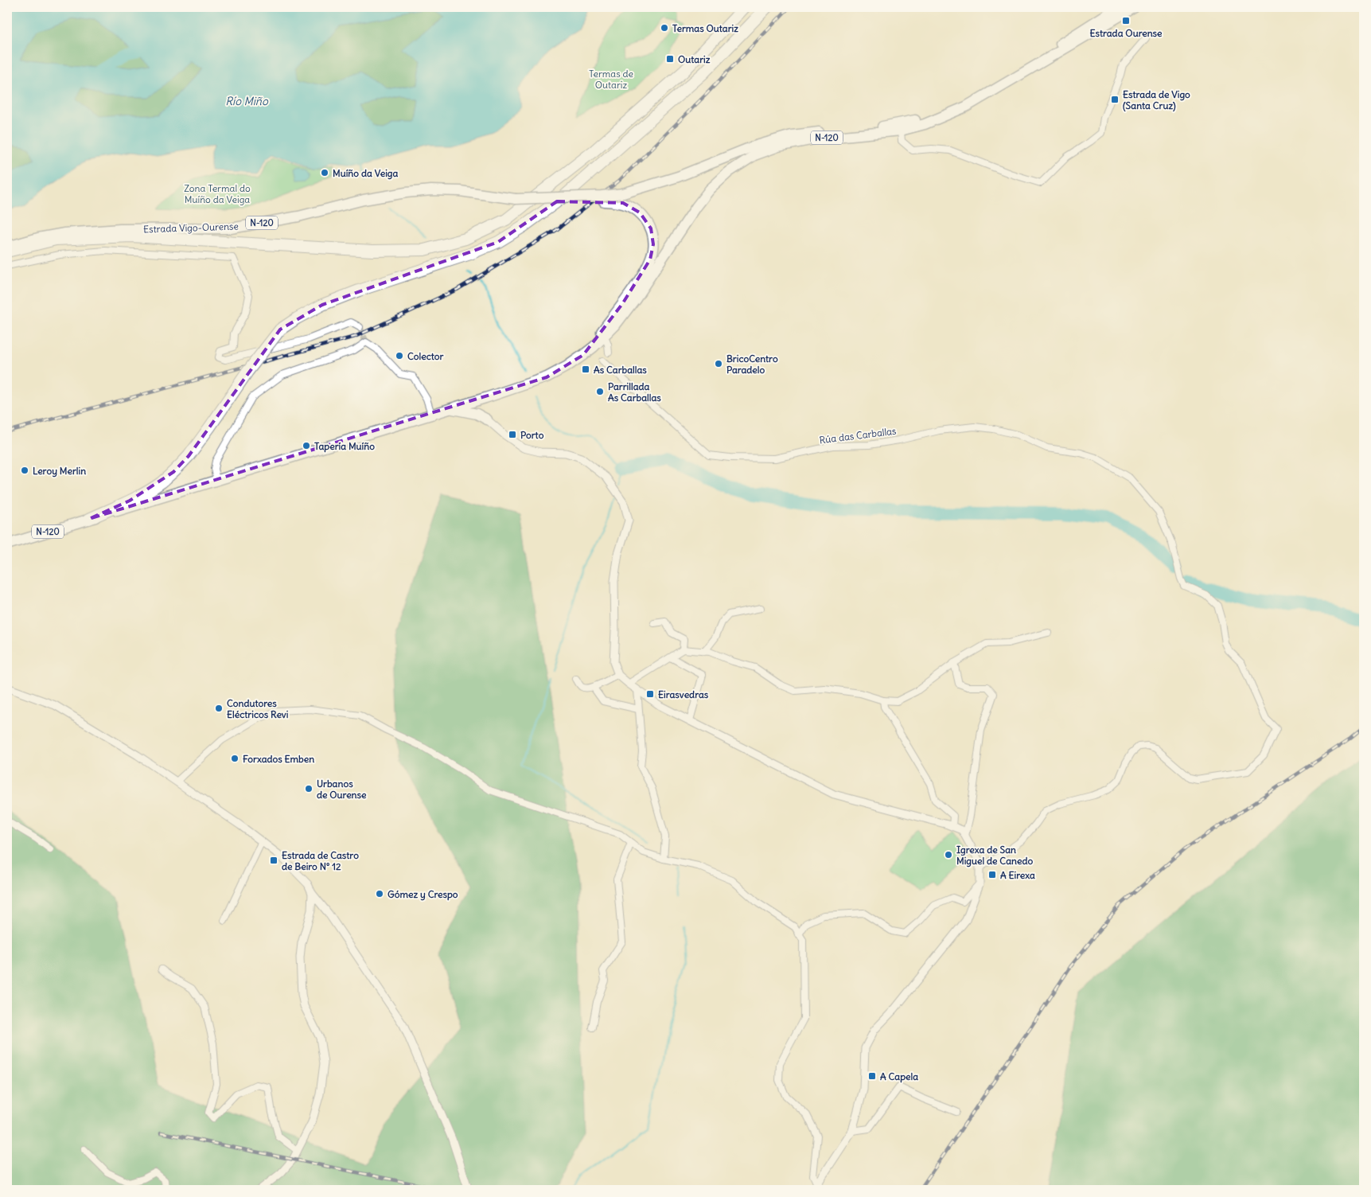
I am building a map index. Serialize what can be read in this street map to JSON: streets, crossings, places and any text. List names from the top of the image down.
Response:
{
  "streets": {
    "highway": ["N-120", "Estrada Vigo-Ourense"],
    "street": ["Rúa das Carballas"]
  },
  "crossings": [
    ["N-120", "Estrada Vigo-Ourense"]
  ],
  "water": ["Río Miño"],
  "parks": ["Termas de Outariz", "Zona Termal do Muíño da Veiga"],
  "places": {
    "transit": [
      "Estrada Ourense",
      "Outariz",
      "Estrada de Vigo (Santa Cruz)",
      "As Carballas",
      "Porto",
      "Eirasvedras",
      "Estrada de Castro de Beiro Nº 12",
      "A Eirexa",
      "A Capela"
    ],
    "other": [
      "Termas Outariz",
      "Muíño da Veiga",
      "Colector",
      "BricoCentro Paradelo",
      "Parrillada As Carballas",
      "Tapería Muíño",
      "Leroy Merlin",
      "Condutores Eléctricos Revi",
      "Forxados Emben",
      "Urbanos de Ourense",
      "Igrexa de San Miguel de Canedo",
      "Gómez y Crespo"
    ]
  }
}
